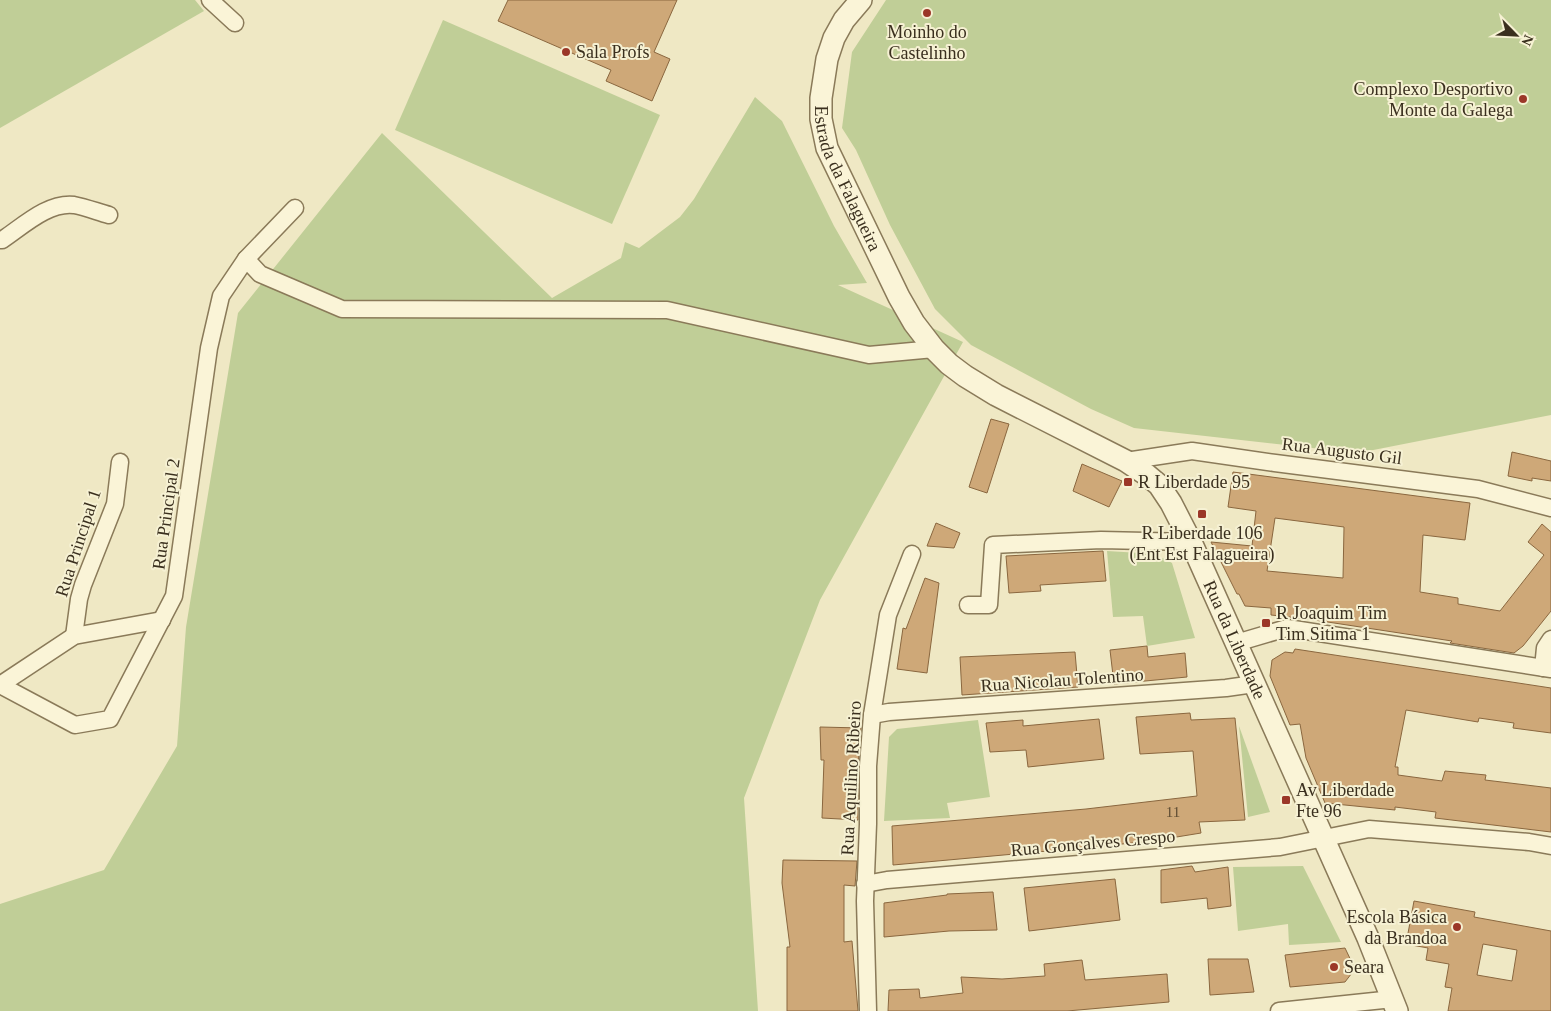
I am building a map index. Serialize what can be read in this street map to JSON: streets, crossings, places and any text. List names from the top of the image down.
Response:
{
  "streets": {
    "street": [
      "Estrada da Falagueira",
      "Rua Augusto Gil",
      "Rua Principal 2",
      "Rua Principal 1",
      "Rua da Liberdade",
      "Rua Nicolau Tolentino",
      "Rua Aquilino Ribeiro",
      "Rua Gonçalves Crespo"
    ]
  },
  "crossings": [
    ["Estrada da Falagueira", "Rua da Liberdade"],
    ["Rua Augusto Gil", "Rua da Liberdade"],
    ["Rua da Liberdade", "Rua Nicolau Tolentino"],
    ["Rua da Liberdade", "Rua Gonçalves Crespo"],
    ["Rua Nicolau Tolentino", "Rua Aquilino Ribeiro"],
    ["Rua Aquilino Ribeiro", "Rua Gonçalves Crespo"]
  ],
  "places": {
    "other": [
      "Moinho do Castelinho",
      "Sala Profs",
      "Complexo Desportivo Monte da Galega",
      "Escola Básica da Brandoa",
      "Seara"
    ],
    "transit": [
      "R Liberdade 95",
      "R Liberdade 106 (Ent Est Falagueira)",
      "R Joaquim Tim Tim Sitima 1",
      "Av Liberdade Fte 96"
    ]
  },
  "house_numbers": ["11"],
  "north": "bottom right"
}
